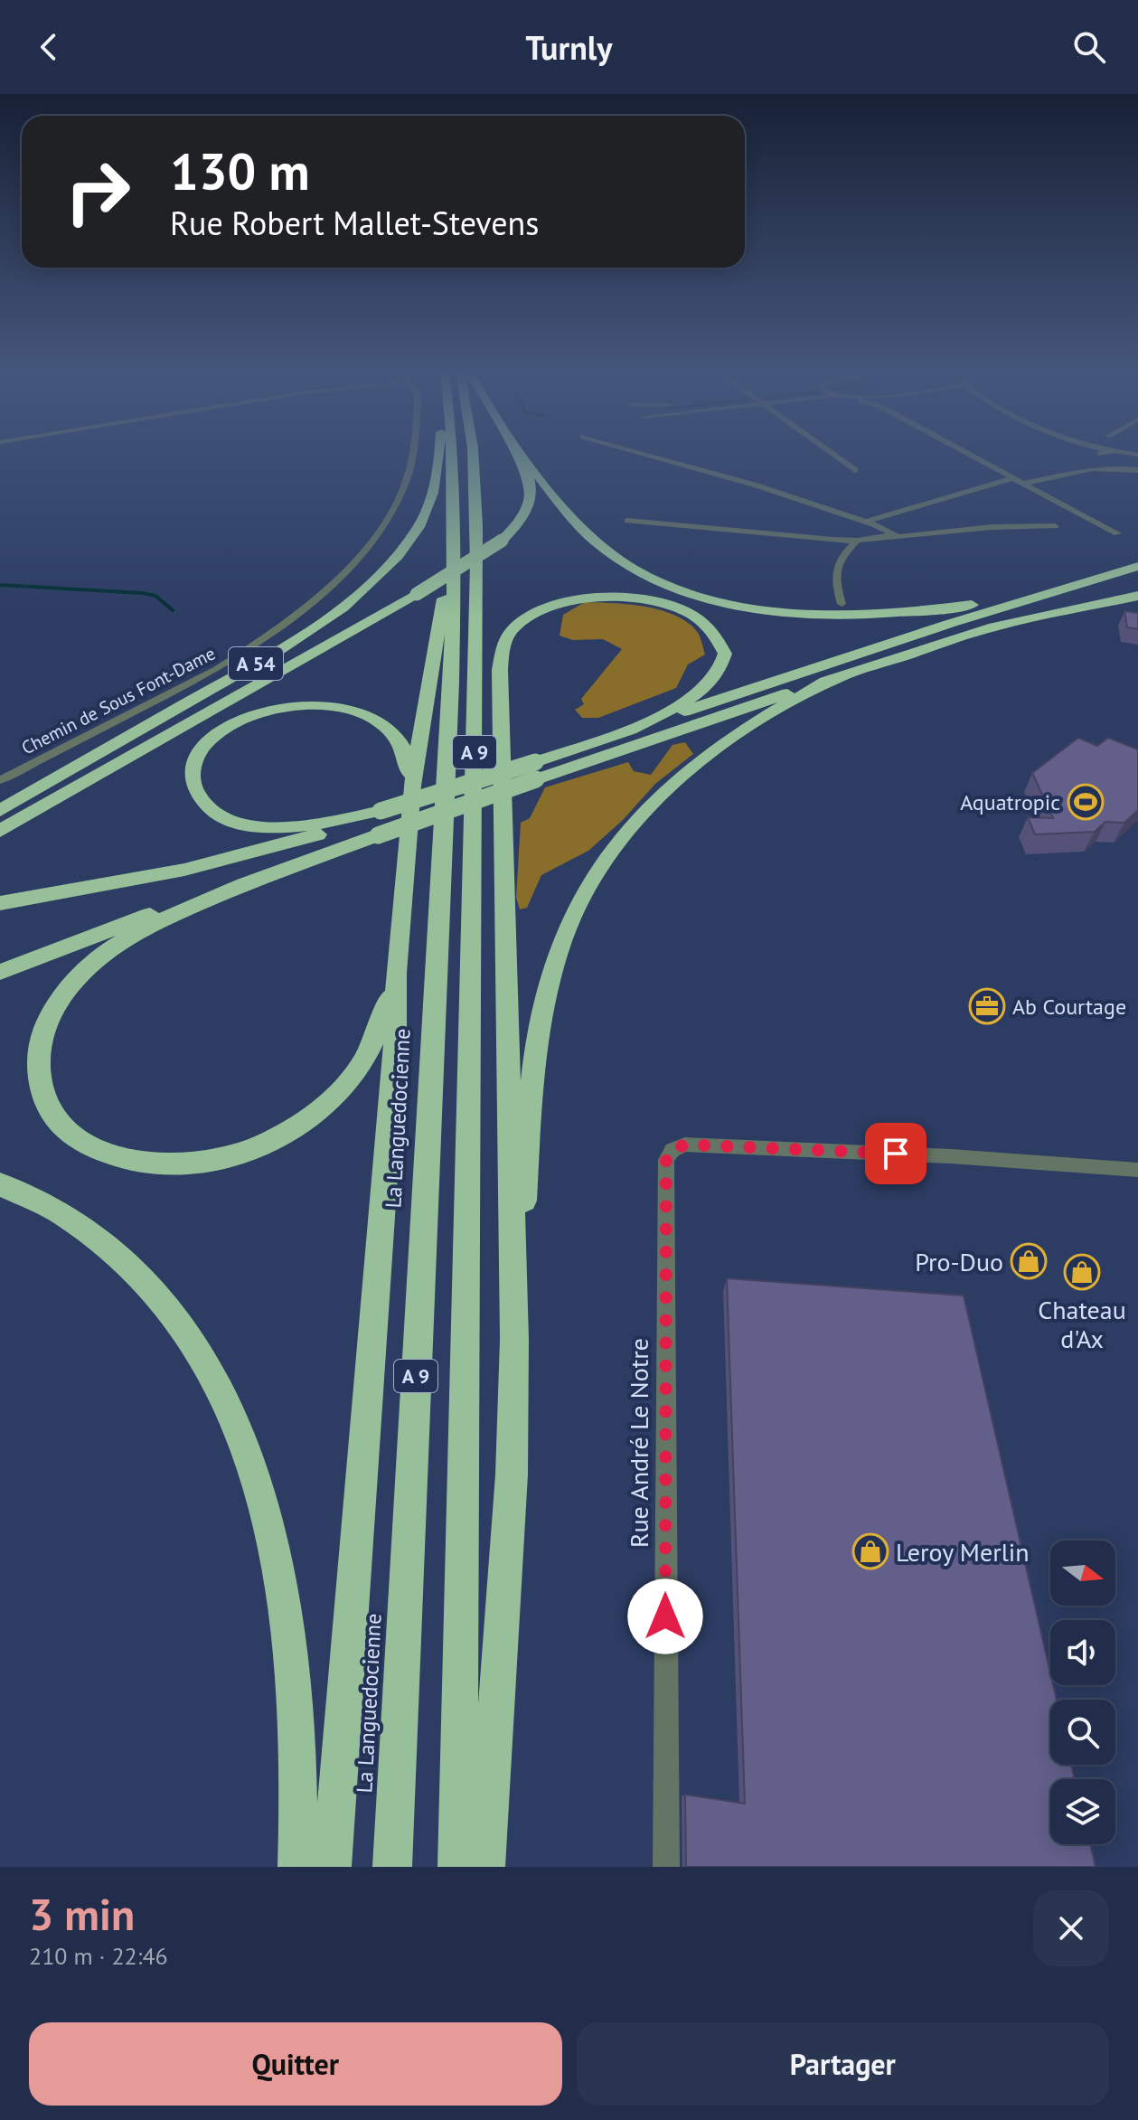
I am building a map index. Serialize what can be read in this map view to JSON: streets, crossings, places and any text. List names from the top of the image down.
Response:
{
  "streets": {
    "highway": ["A 54", "A 9", "La Languedocienne"],
    "street": ["Chemin de Sous Font-Dame", "Rue André Le Notre"]
  },
  "places": {
    "sports": ["Aquatropic"],
    "office": ["Ab Courtage"],
    "shop": ["Pro-Duo", "Chateau d'Ax", "Leroy Merlin"]
  },
  "north": "right",
  "page": {
    "header": "Turnly",
    "turn": ["130 m", "Rue Robert Mallet-Stevens"],
    "heading": ["3 min", "210 m · 22:46"],
    "buttons": ["Quitter", "Partager"]
  }
}
